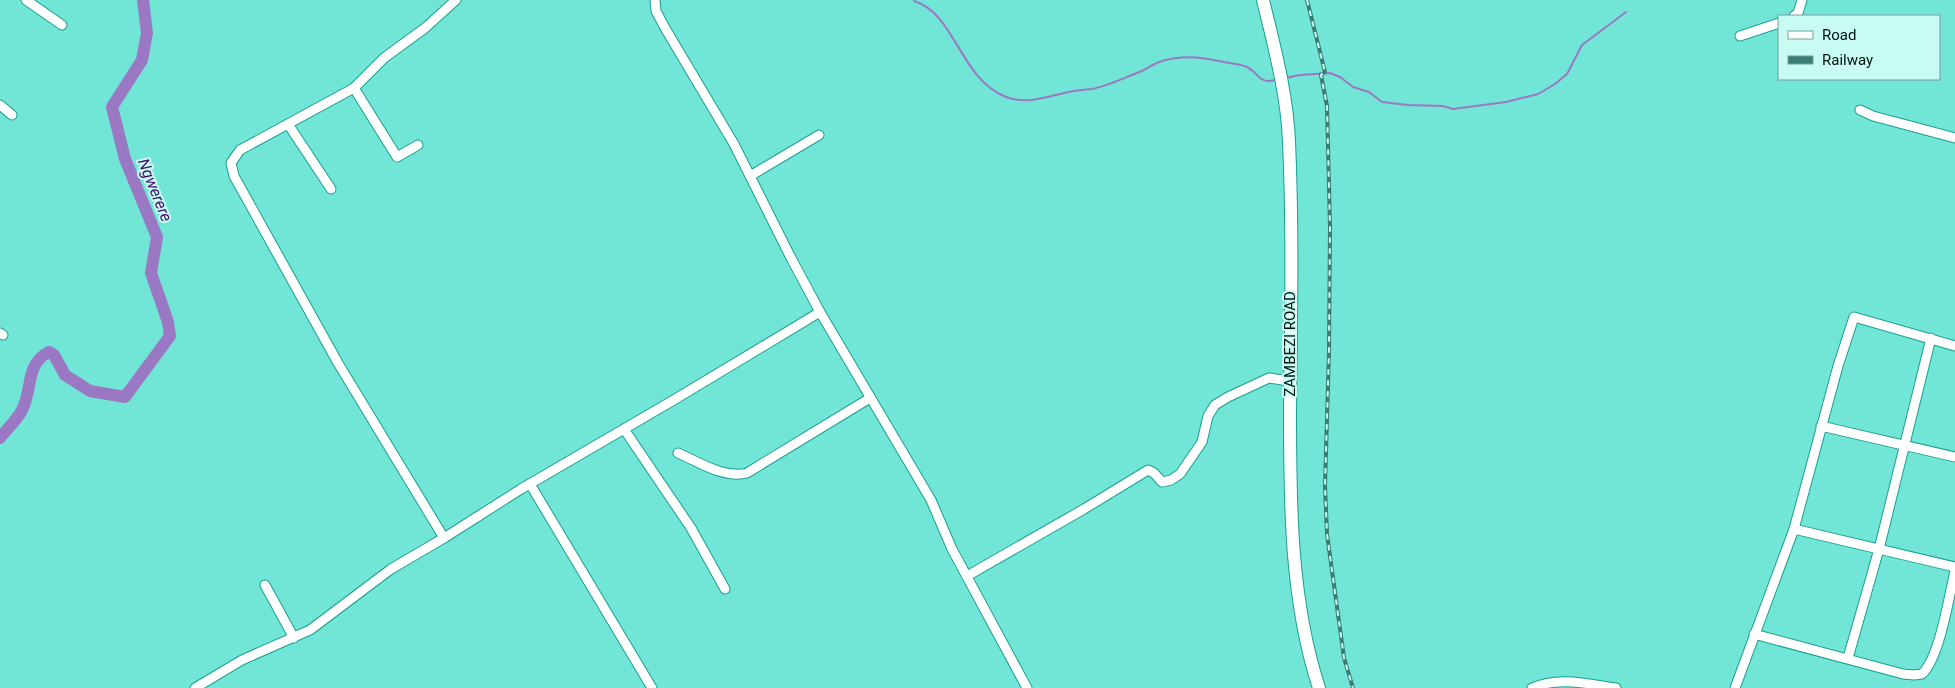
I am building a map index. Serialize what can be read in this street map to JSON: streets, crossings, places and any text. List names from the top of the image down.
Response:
{
  "streets": {
    "main road": ["ZAMBEZI ROAD"]
  },
  "water": ["Ngwerere"],
  "legend": ["Road", "Railway"]
}
